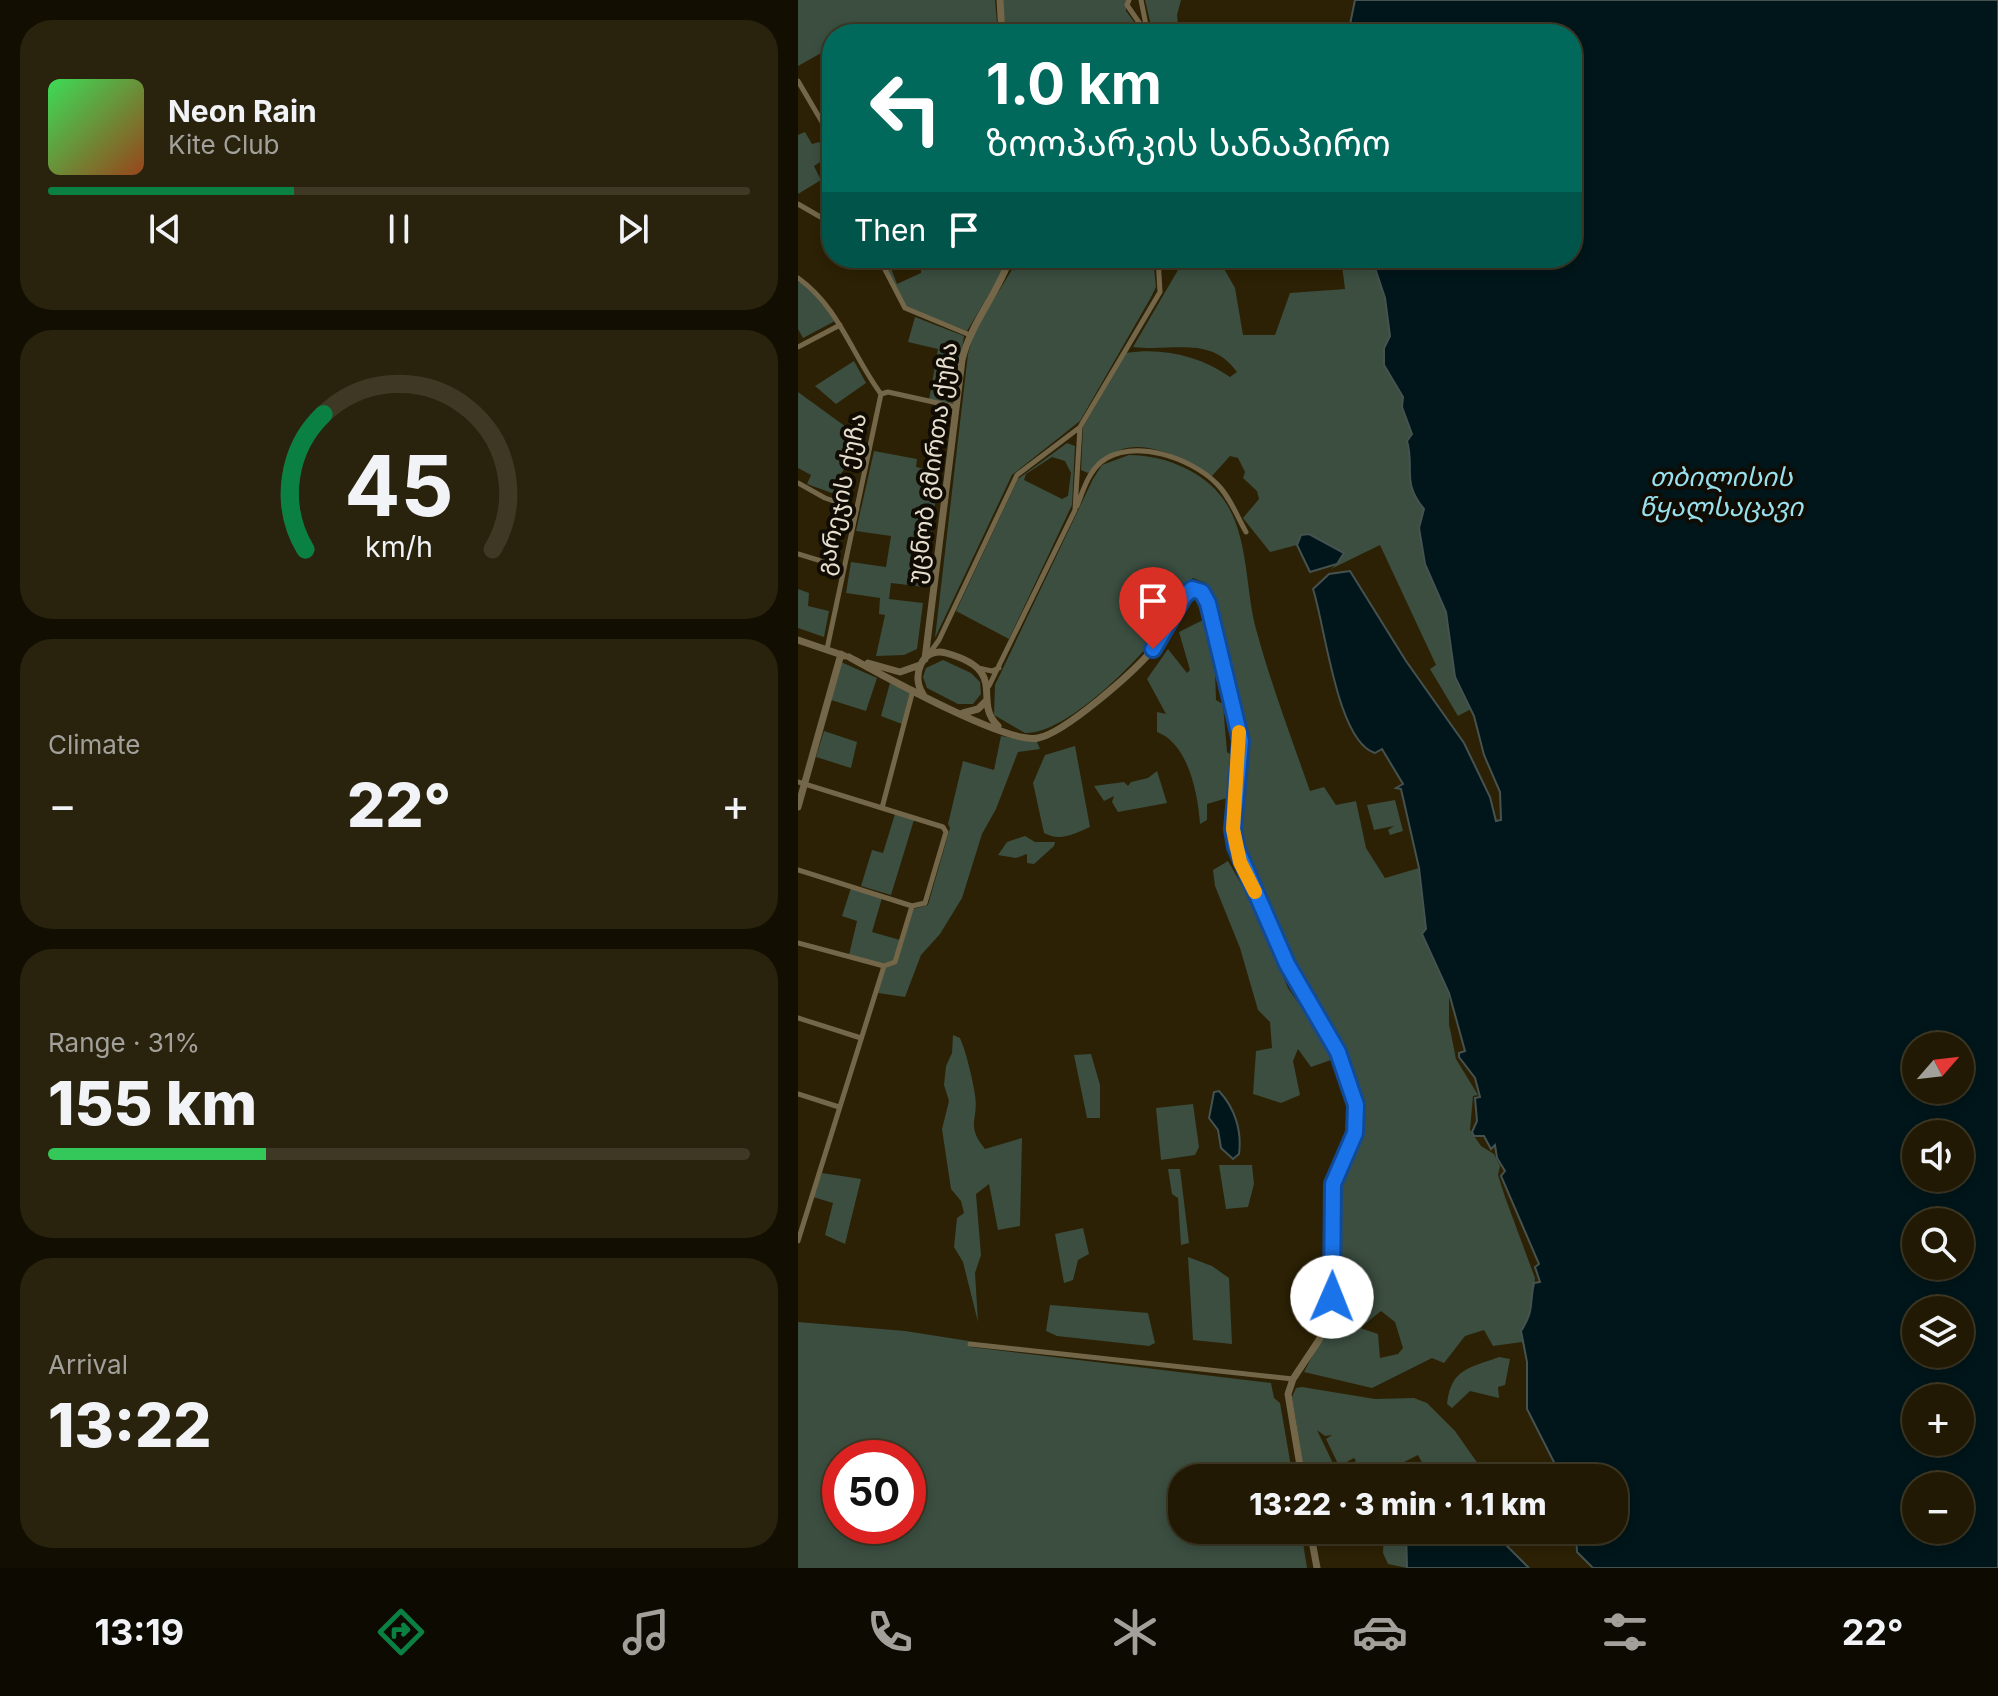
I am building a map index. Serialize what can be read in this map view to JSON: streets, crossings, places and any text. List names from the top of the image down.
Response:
{
  "streets": {
    "main road": ["უცნობ გმირთა ქუჩა"],
    "street": ["გარეჯის ქუჩა"]
  },
  "water": ["თბილისის წყალსაცავი"],
  "north": "top right",
  "page": {
    "turn": ["1.0 km", "ზოოპარკის სანაპირო"],
    "song": ["Neon Rain", "Kite Club"],
    "then": "Then",
    "tile": [
      "Climate",
      ["Range · 31%", "155 km"],
      ["Arrival", "13:22"]
    ],
    "heat": ["−", "22°", "+"],
    "map_buttons": ["+", "−"],
    "limit": "50",
    "trip": "13:22 · 3 min · 1.1 km",
    "tabs": ["13:19", "22°"],
    "gauge": ["45", "km/h"]
  }
}
